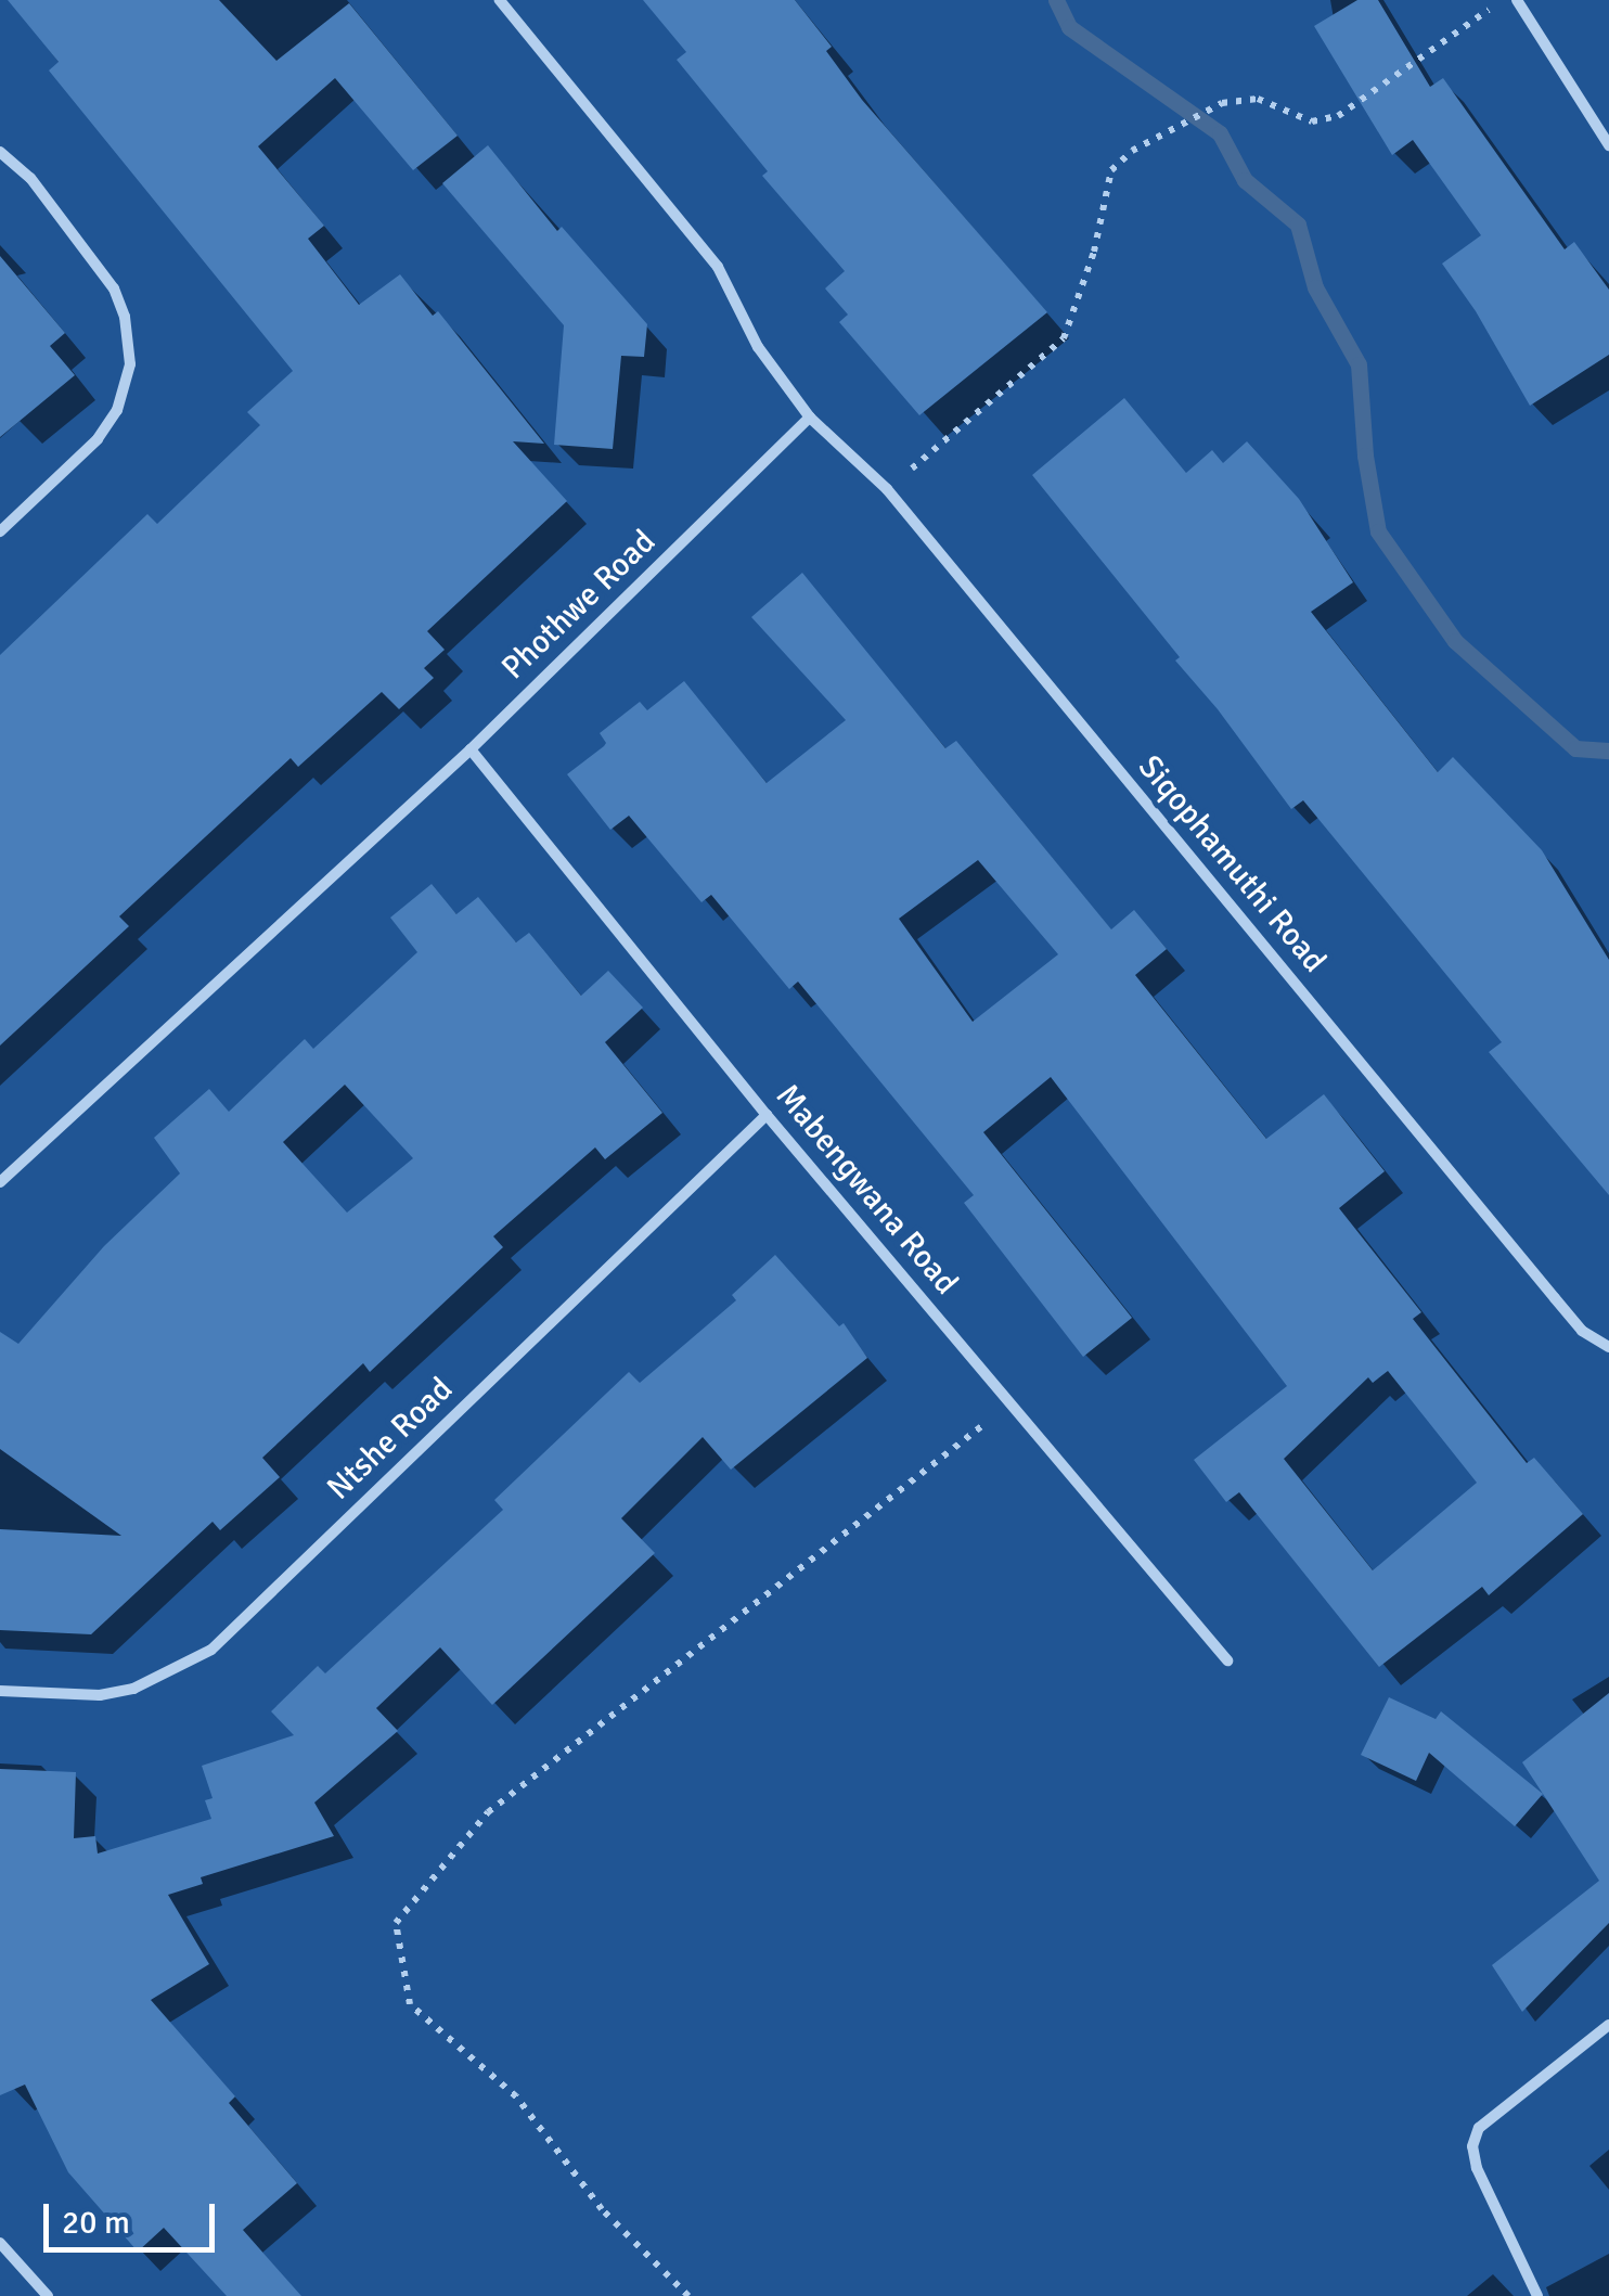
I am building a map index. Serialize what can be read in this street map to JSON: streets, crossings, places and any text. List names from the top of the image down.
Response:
{
  "streets": {
    "street": [
      "Phothwe Road",
      "Siqophamuthi Road",
      "Mabengwana Road",
      "Ntshe Road"
    ]
  },
  "crossings": [
    ["Phothwe Road", "Siqophamuthi Road"],
    ["Phothwe Road", "Mabengwana Road"],
    ["Mabengwana Road", "Ntshe Road"]
  ],
  "scale_bar": "20 m"
}
